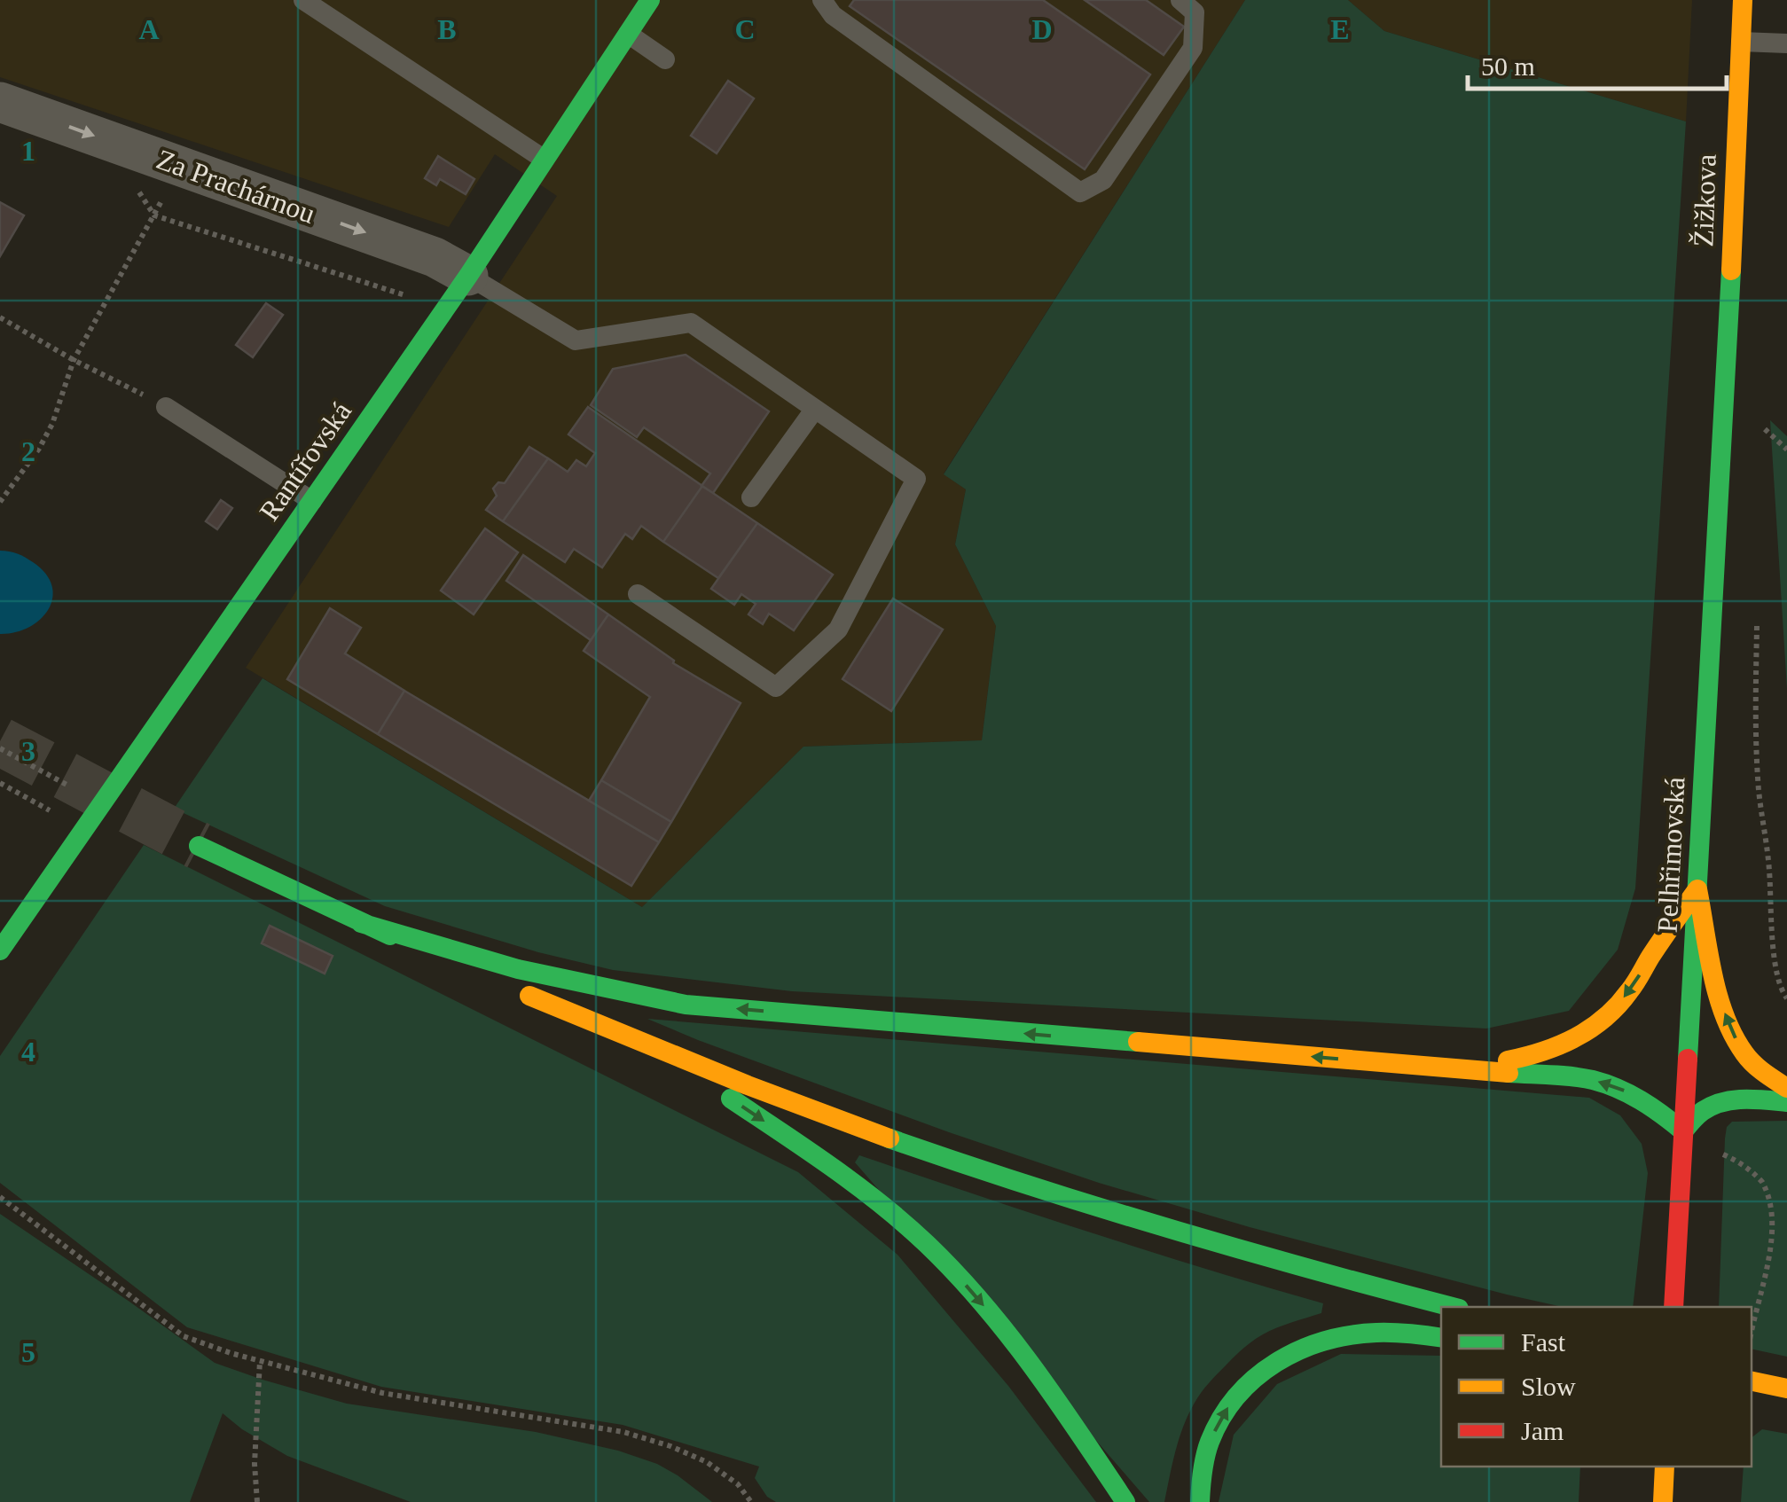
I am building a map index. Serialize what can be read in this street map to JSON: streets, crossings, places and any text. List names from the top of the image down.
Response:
{
  "streets": {
    "main road": ["Žižkova", "Rantířovská", "Pelhřimovská"],
    "street": ["Za Prachárnou"]
  },
  "crossings": [
    ["Za Prachárnou", "Rantířovská"],
    ["Žižkova", "Pelhřimovská"]
  ],
  "one_way": ["Za Prachárnou"],
  "legend": ["Fast", "Slow", "Jam"],
  "scale_bar": "50 m",
  "grid": {
    "columns": [
      "A",
      "B",
      "C",
      "D",
      "E"
    ],
    "rows": [
      "1",
      "2",
      "3",
      "4",
      "5"
    ]
  }
}
